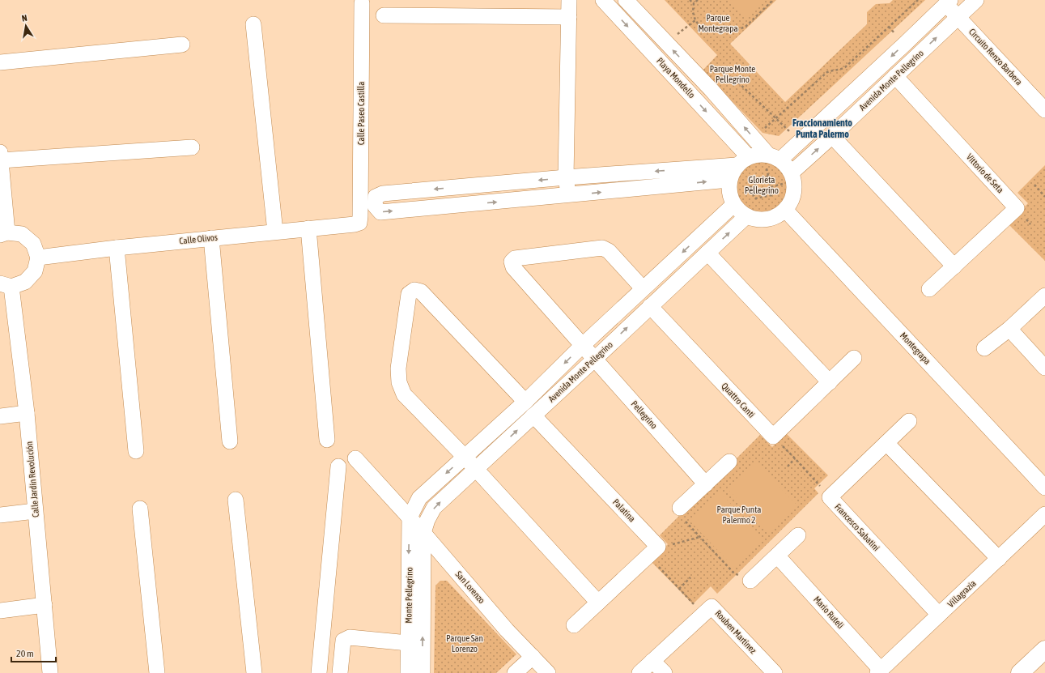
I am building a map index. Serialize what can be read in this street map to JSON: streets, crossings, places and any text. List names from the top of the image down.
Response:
{
  "streets": {
    "street": [
      "Circuito Renzo Barbera",
      "Playa Mondello",
      "Avenida Monte Pellegrino",
      "Calle Paseo Castilla",
      "Vittorio de Seta",
      "Calle Olivos",
      "Montegrapa",
      "Quattro Canti",
      "Pellegrino",
      "Calle Jardín Revolución",
      "Palatina",
      "Francesco Sabatini",
      "San Lorenzo",
      "Villagrazia",
      "Monte Pellegrino",
      "Mario Ruteli",
      "Rouben Martínez"
    ]
  },
  "crossings": [
    ["Circuito Renzo Barbera", "Avenida Monte Pellegrino"],
    ["Playa Mondello", "Avenida Monte Pellegrino"],
    ["Avenida Monte Pellegrino", "Vittorio de Seta"],
    ["Avenida Monte Pellegrino", "Quattro Canti"],
    ["Avenida Monte Pellegrino", "Pellegrino"],
    ["Avenida Monte Pellegrino", "Palatina"],
    ["Avenida Monte Pellegrino", "San Lorenzo"],
    ["Avenida Monte Pellegrino", "Monte Pellegrino"],
    ["Calle Paseo Castilla", "Calle Olivos"],
    ["Francesco Sabatini", "Villagrazia"],
    ["San Lorenzo", "Monte Pellegrino"],
    ["Villagrazia", "Mario Ruteli"]
  ],
  "districts": ["Fraccionamiento Punta Palermo"],
  "parks": [
    "Parque Montegrapa",
    "Parque Monte Pellegrino",
    "Glorieta Pellegrino",
    "Parque Punta Palermo 2",
    "Parque San Lorenzo"
  ],
  "scale_bar": "20 m",
  "north": "top"
}
